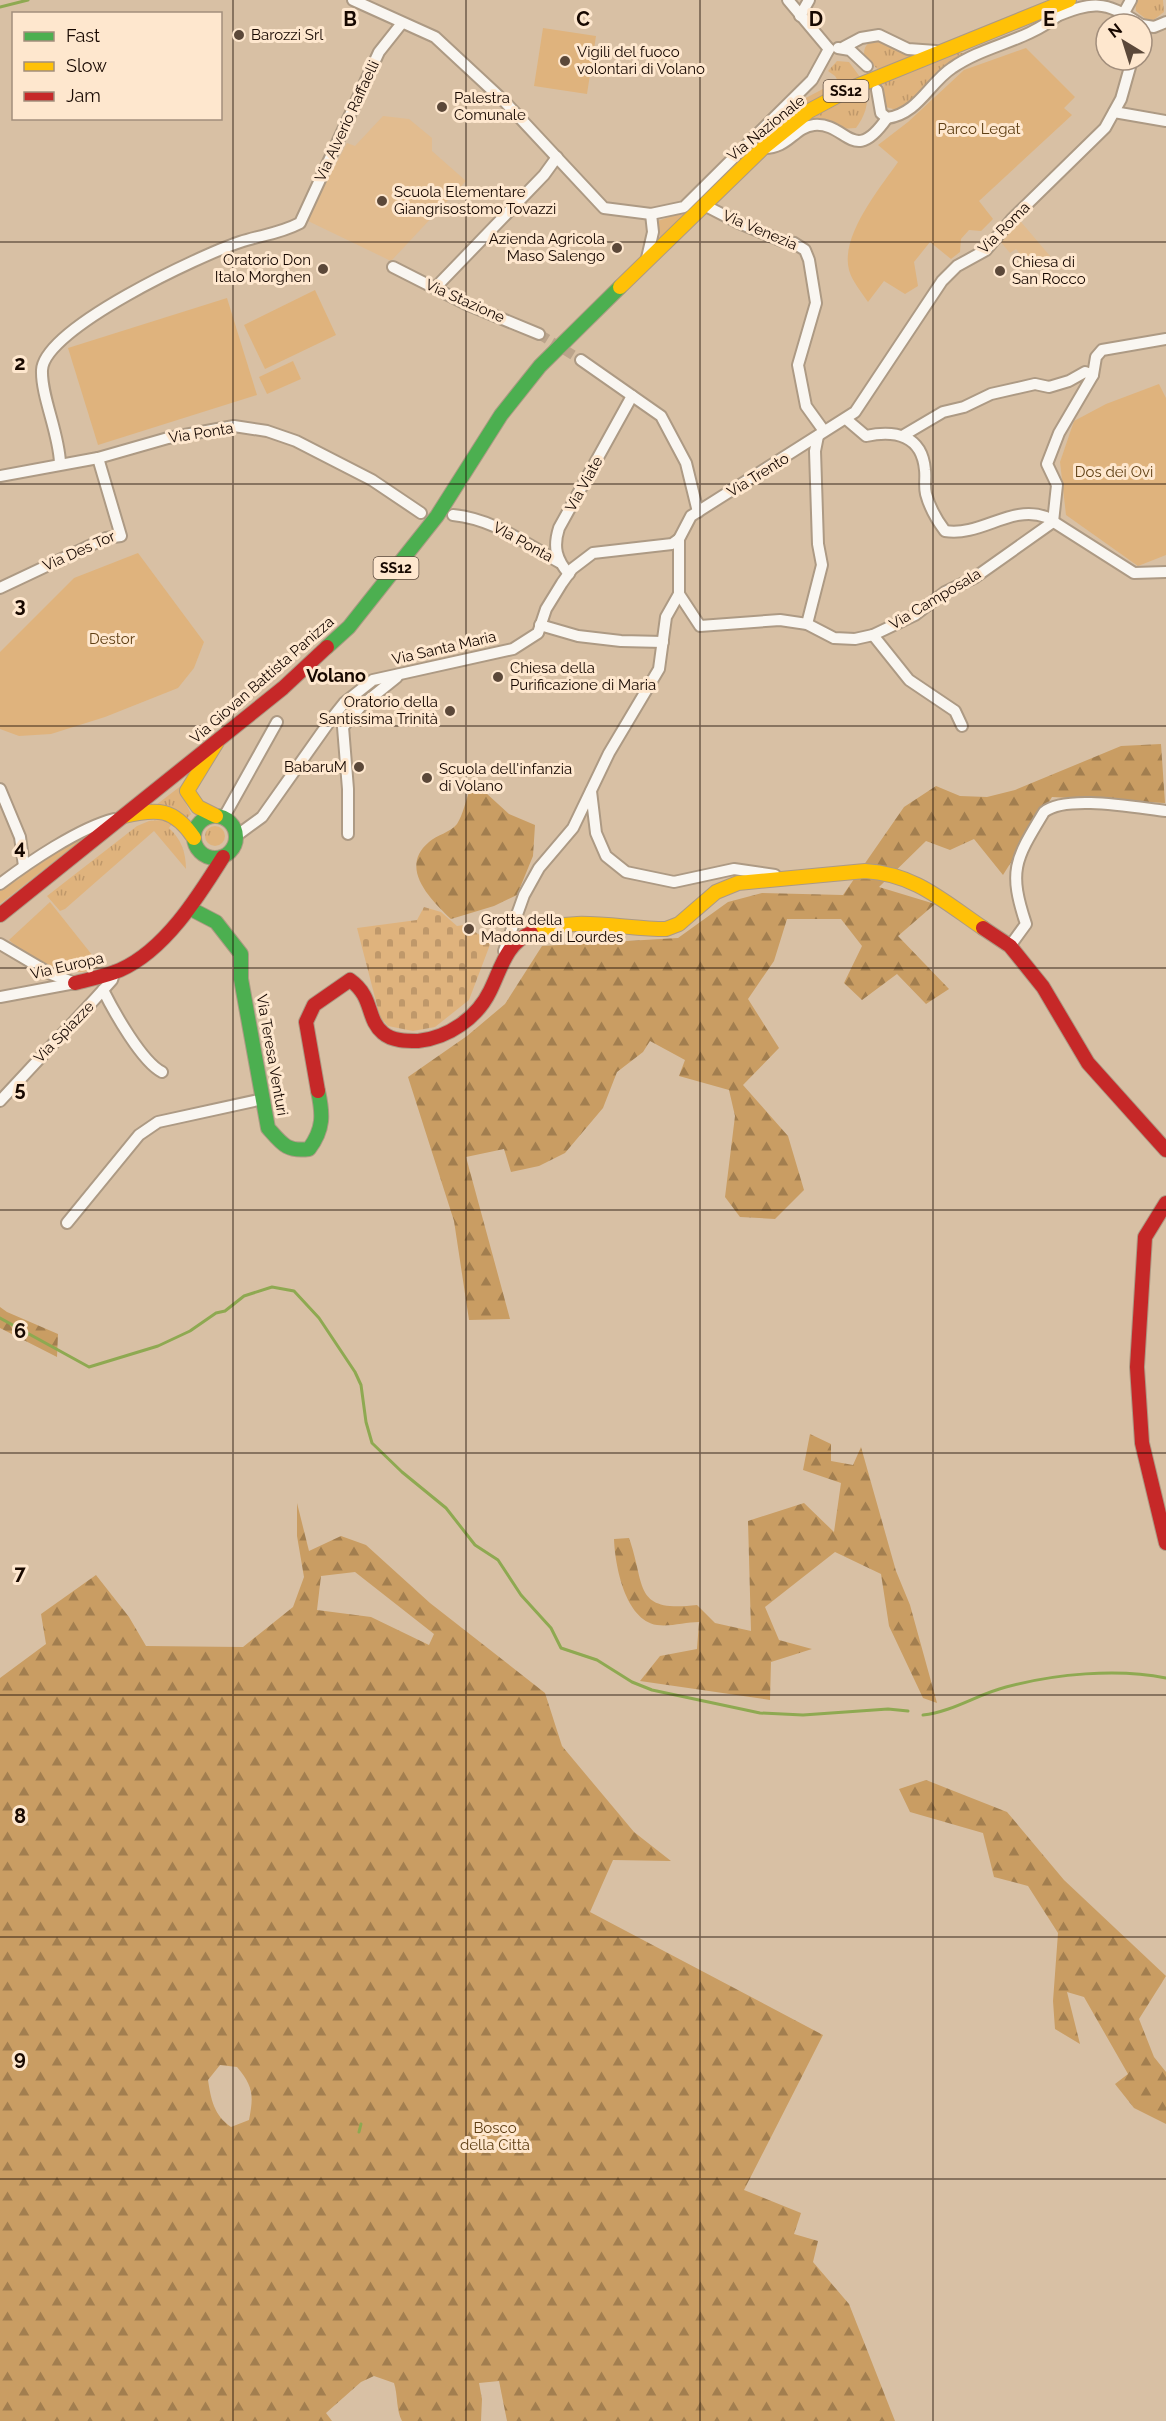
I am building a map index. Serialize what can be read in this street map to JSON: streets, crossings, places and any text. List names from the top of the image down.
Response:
{
  "streets": {
    "street": [
      "SS12",
      "Via Alverio Raffaelli",
      "Via Nazionale",
      "Via Roma",
      "Via Venezia",
      "Via Stazione",
      "Via Ponta",
      "Via Trento",
      "Via Viate",
      "VIa Ponta",
      "Via Des Tor",
      "Via Camposala",
      "Via Santa Maria",
      "Via Giovan Battista Panizza",
      "Via Europa",
      "Via Spiazze",
      "Via Teresa Venturi"
    ]
  },
  "crossings": [
    ["Via Alverio Raffaelli", "Via Ponta"],
    ["Via Nazionale", "Via Venezia"],
    ["Via Nazionale", "Via Giovan Battista Panizza"],
    ["Via Roma", "Via Trento"],
    ["Via Venezia", "Via Trento"],
    ["Via Ponta", "Via Des Tor"],
    ["Via Trento", "Via Santa Maria"],
    ["Via Viate", "VIa Ponta"],
    ["Via Europa", "Via Spiazze"],
    ["Via Europa", "Via Teresa Venturi"]
  ],
  "districts": ["Volano"],
  "parks": [
    "Parco Legat",
    "Dos dei Ovi",
    "Destor",
    "Bosco della Città"
  ],
  "places": [
    "Barozzi Srl",
    "Vigili del fuoco volontari di Volano",
    "Palestra Comunale",
    "Scuola Elementare Giangrisostomo Tovazzi",
    "Azienda Agricola Maso Salengo",
    "Oratorio Don Italo Morghen",
    "Chiesa di San Rocco",
    "Chiesa della Purificazione di Maria",
    "Oratorio della Santissima Trinità",
    "BabaruM",
    "Scuola dell'infanzia di Volano",
    "Grotta della Madonna di Lourdes"
  ],
  "legend": ["Fast", "Slow", "Jam"],
  "north": "top left",
  "grid": {
    "columns": [
      "B",
      "C",
      "D",
      "E"
    ],
    "rows": [
      "2",
      "3",
      "4",
      "5",
      "6",
      "7",
      "8",
      "9"
    ]
  }
}
